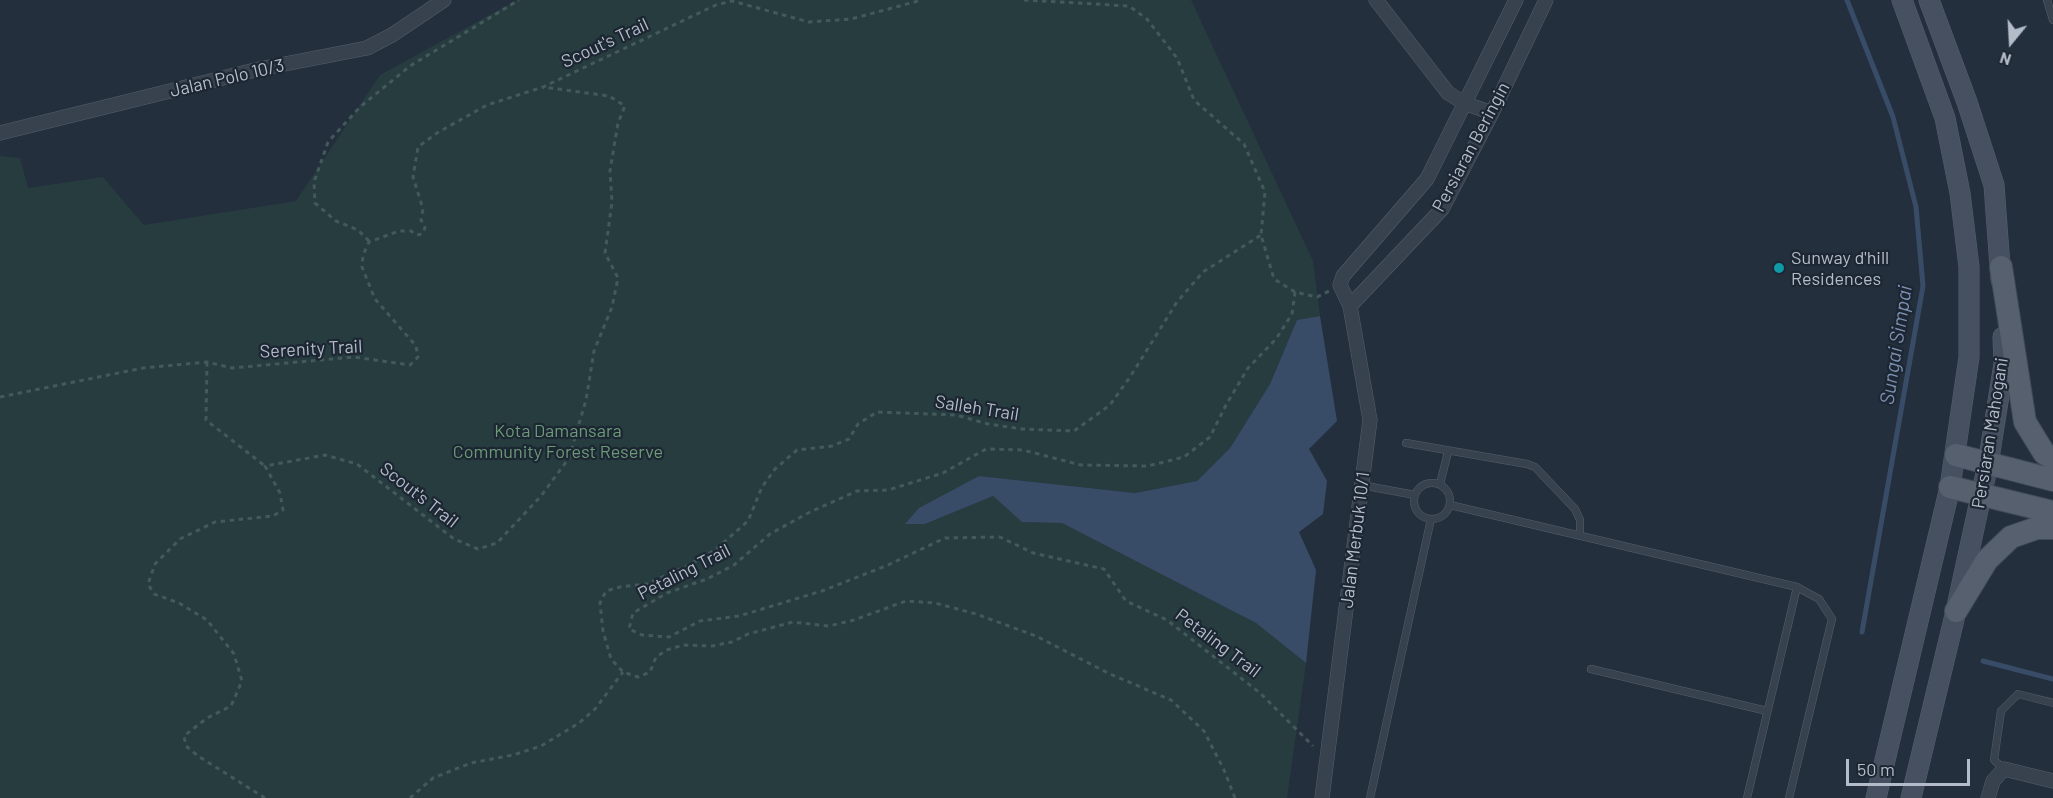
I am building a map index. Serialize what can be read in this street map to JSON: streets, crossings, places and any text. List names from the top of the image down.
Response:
{
  "streets": {
    "main road": ["Persiaran Mahogani"],
    "street": ["Jalan Polo 10/3", "Persiaran Beringin", "Jalan Merbuk 10/1"],
    "path": [
      "Scout's Trail",
      "Serenity Trail",
      "Salleh Trail",
      "Petaling Trail"
    ]
  },
  "crossings": [
    ["Persiaran Beringin", "Jalan Merbuk 10/1"],
    ["Jalan Merbuk 10/1", "Petaling Trail"]
  ],
  "water": ["Sungai Simpai"],
  "parks": ["Kota Damansara Community Forest Reserve"],
  "places": ["Sunway d'hill Residences"],
  "scale_bar": "50 m",
  "north": "bottom"
}
